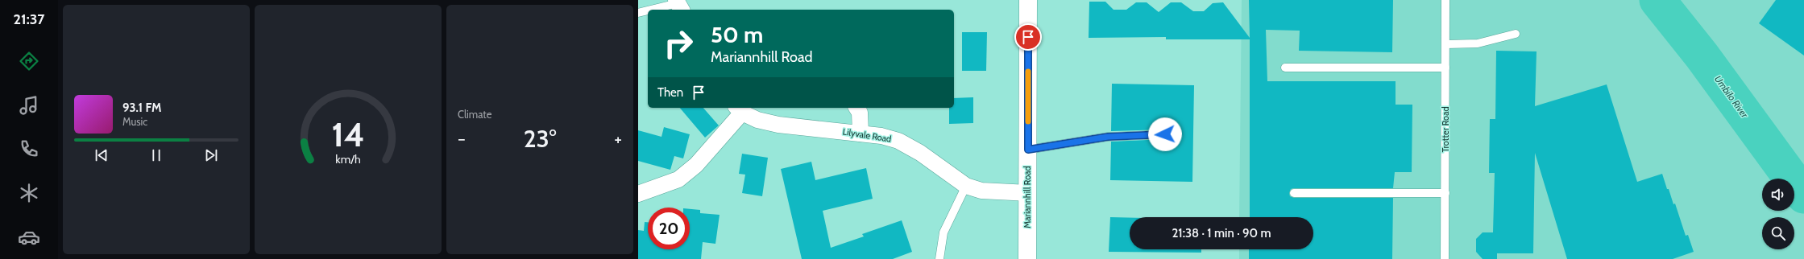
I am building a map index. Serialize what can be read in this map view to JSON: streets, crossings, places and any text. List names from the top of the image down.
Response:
{
  "streets": {
    "street": ["Lilyvale Road", "Mariannhill Road"],
    "lane": ["Trotter Road"]
  },
  "crossings": [
    ["Lilyvale Road", "Mariannhill Road"]
  ],
  "water": ["Umbilo River"],
  "page": {
    "tabs": "21:37",
    "tile": "Climate",
    "turn": ["50 m", "Mariannhill Road"],
    "then": "Then",
    "song": ["93.1 FM", "Music"],
    "heat": ["−", "23°", "+"],
    "limit": "20",
    "trip": "21:38 · 1 min · 90 m",
    "gauge": ["14", "km/h"]
  }
}
